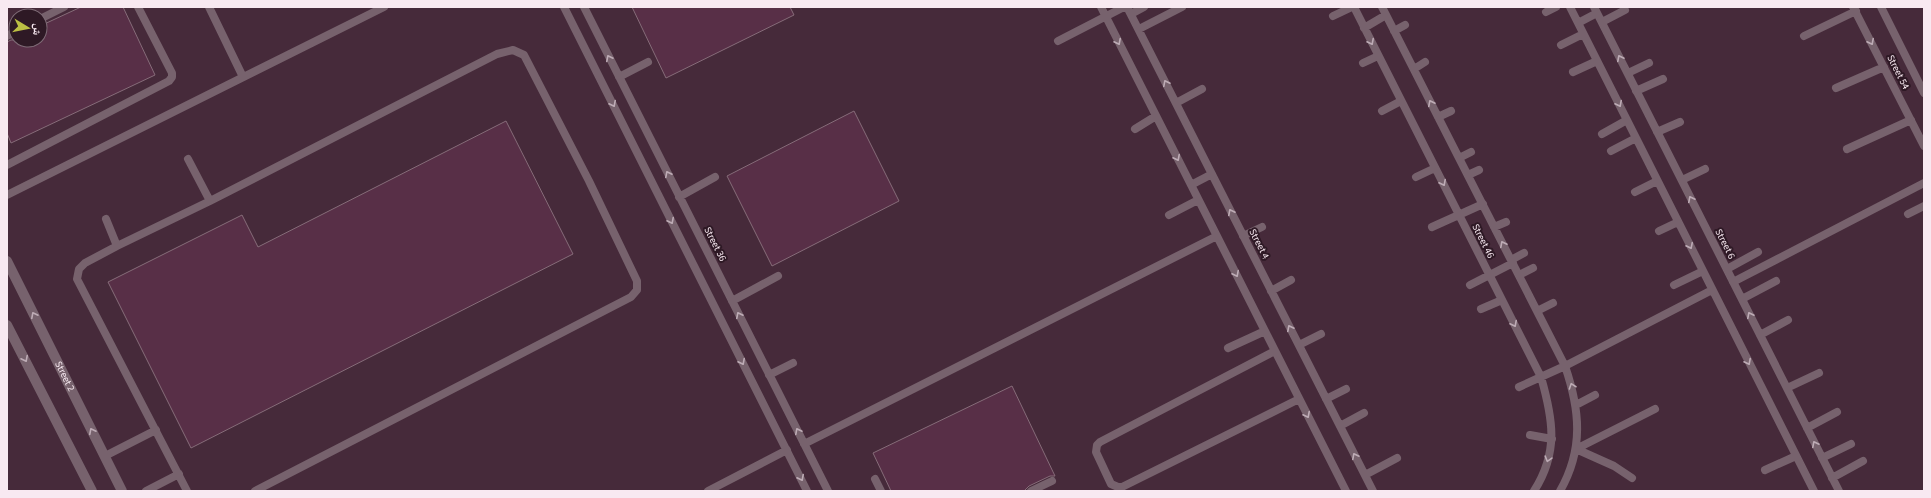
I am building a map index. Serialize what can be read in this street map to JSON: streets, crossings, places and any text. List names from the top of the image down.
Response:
{
  "streets": {
    "street": ["Street 2"],
    "lane": [
      "Street 54",
      "Street 46",
      "Street 36",
      "Street 4",
      "Street 6"
    ]
  },
  "north": "right"
}
